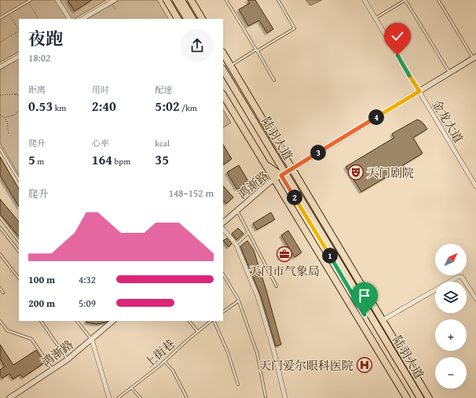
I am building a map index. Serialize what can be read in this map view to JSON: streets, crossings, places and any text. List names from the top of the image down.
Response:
{
  "streets": {
    "main road": ["陆羽大道"],
    "street": ["金龙大道", "鸿渐路"],
    "lane": ["上街巷"]
  },
  "crossings": [
    ["金龙大道", "鸿渐路"],
    ["陆羽大道", "鸿渐路"]
  ],
  "places": {
    "theatre": ["天门剧院"],
    "office": ["天门市气象局"],
    "hospital": ["天门爱尔眼科医院"]
  },
  "north": "top right",
  "page": {
    "heading": ["夜跑", "18:02"],
    "stats": [
      ["距离", "0.53 km"],
      ["用时", "2:40"],
      ["配速", "5:02 /km"],
      ["爬升", "5 m"],
      ["心率", "164 bpm"],
      ["kcal", "35"]
    ],
    "pins": [
      "4",
      "3",
      "2",
      "1"
    ],
    "chart": ["爬升", "148–152 m"],
    "map_buttons": ["+", "−"],
    "list": [
      {
        "name": "100 m",
        "note": "4:32"
      },
      {
        "name": "200 m",
        "note": "5:09"
      }
    ]
  }
}
